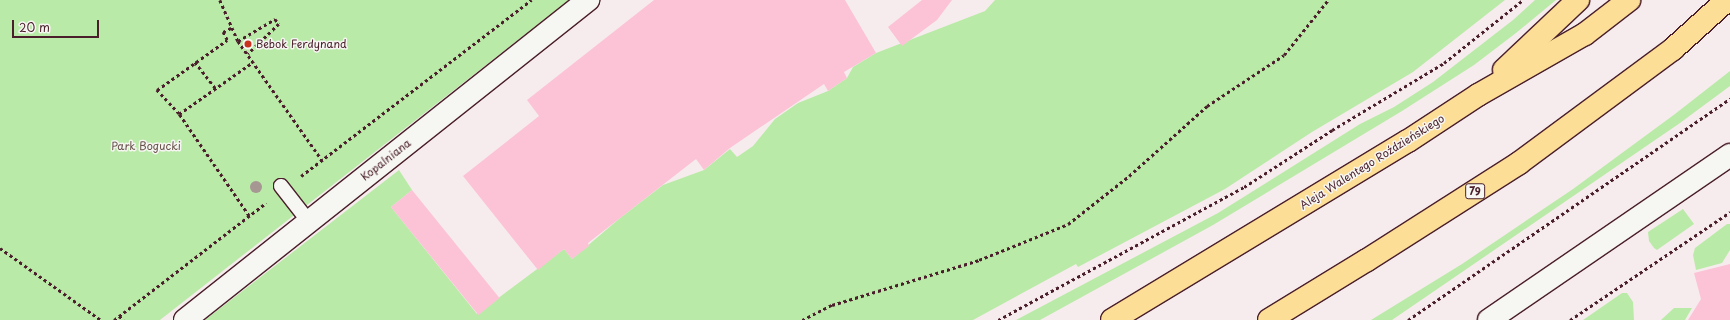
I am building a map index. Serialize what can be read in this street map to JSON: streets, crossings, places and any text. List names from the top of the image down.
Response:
{
  "streets": {
    "main road": ["Aleja Walentego Roździeńskiego", "79"],
    "street": ["Kopalniana"]
  },
  "parks": ["Park Bogucki"],
  "places": ["Bebok Ferdynand"],
  "scale_bar": "20 m"
}
